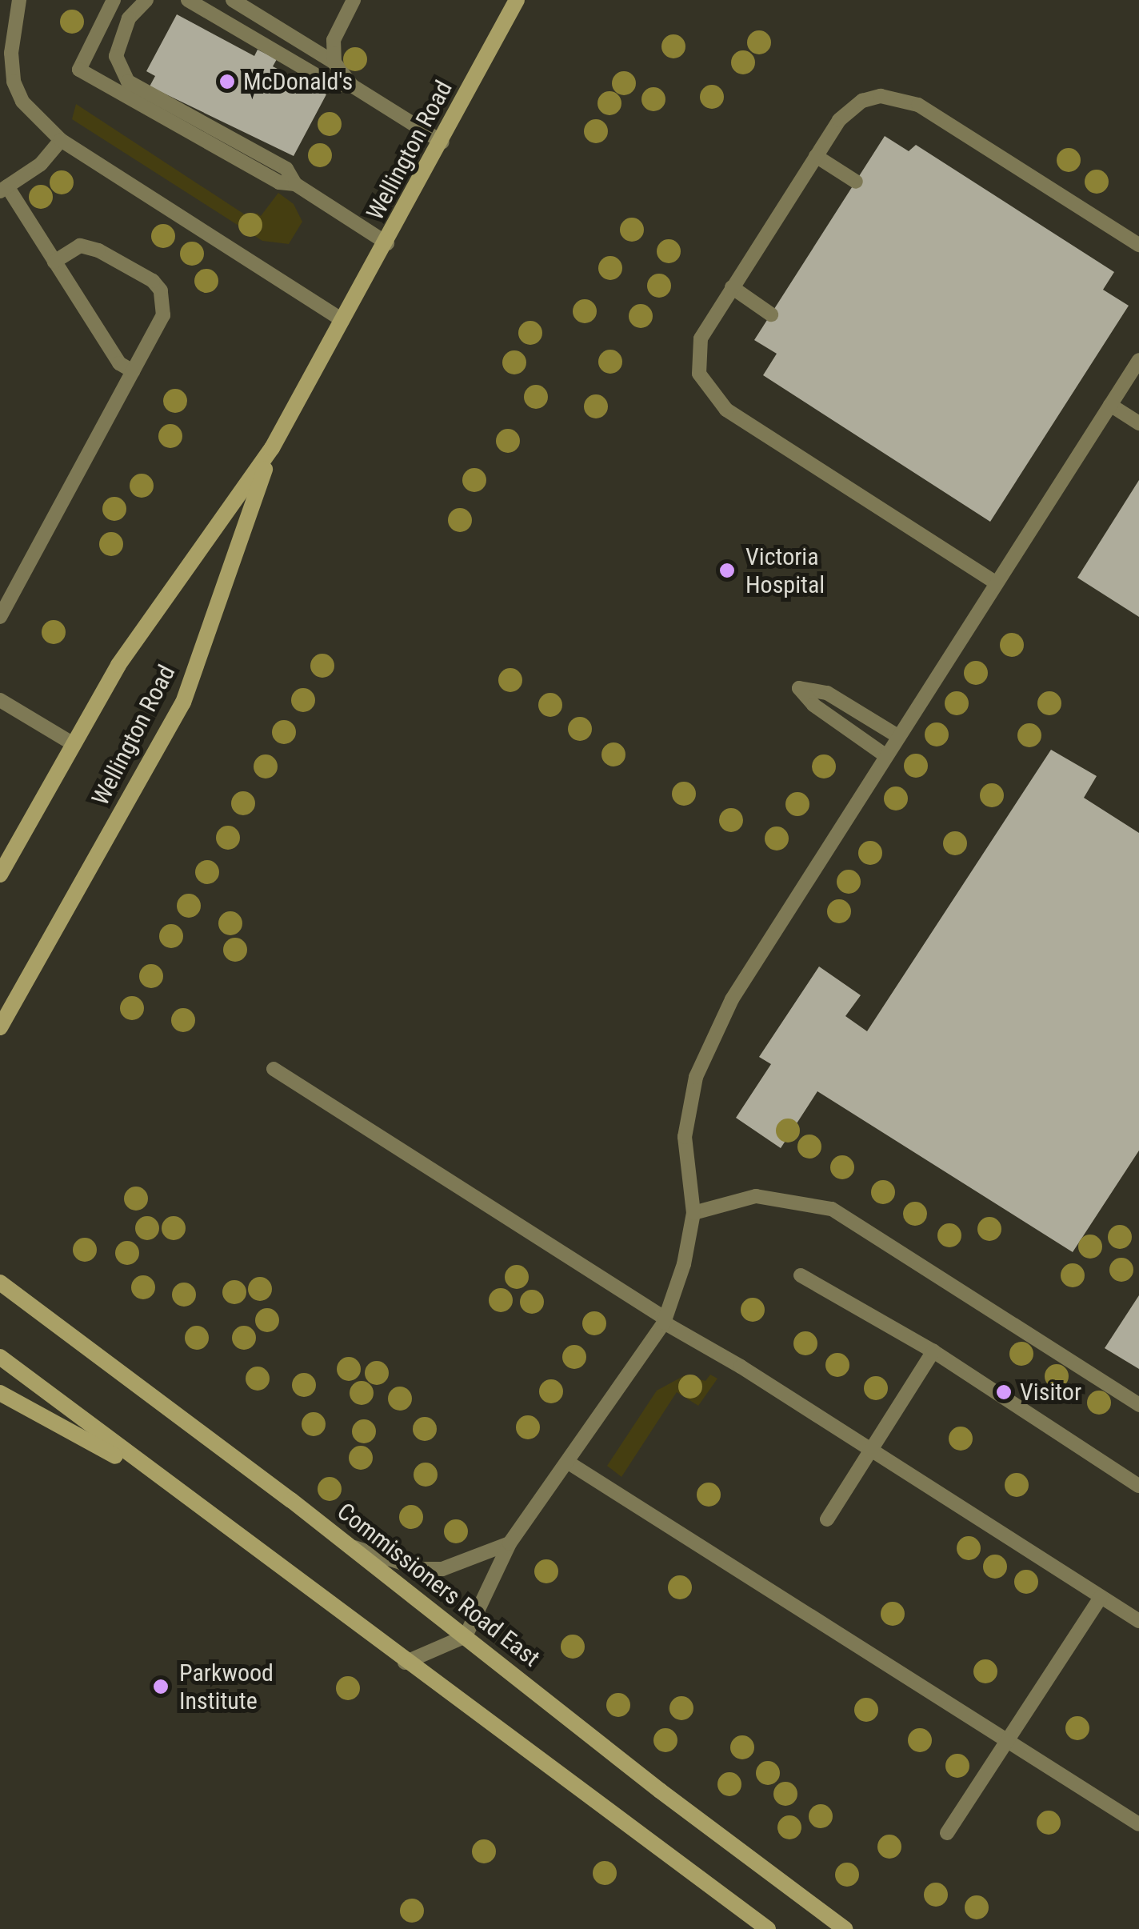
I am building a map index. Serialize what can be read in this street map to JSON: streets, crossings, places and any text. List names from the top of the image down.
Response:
{
  "streets": {
    "main road": ["Wellington Road", "Commissioners Road East"]
  },
  "places": [
    "McDonald's",
    "Victoria Hospital",
    "Visitor",
    "Parkwood Institute"
  ]
}
